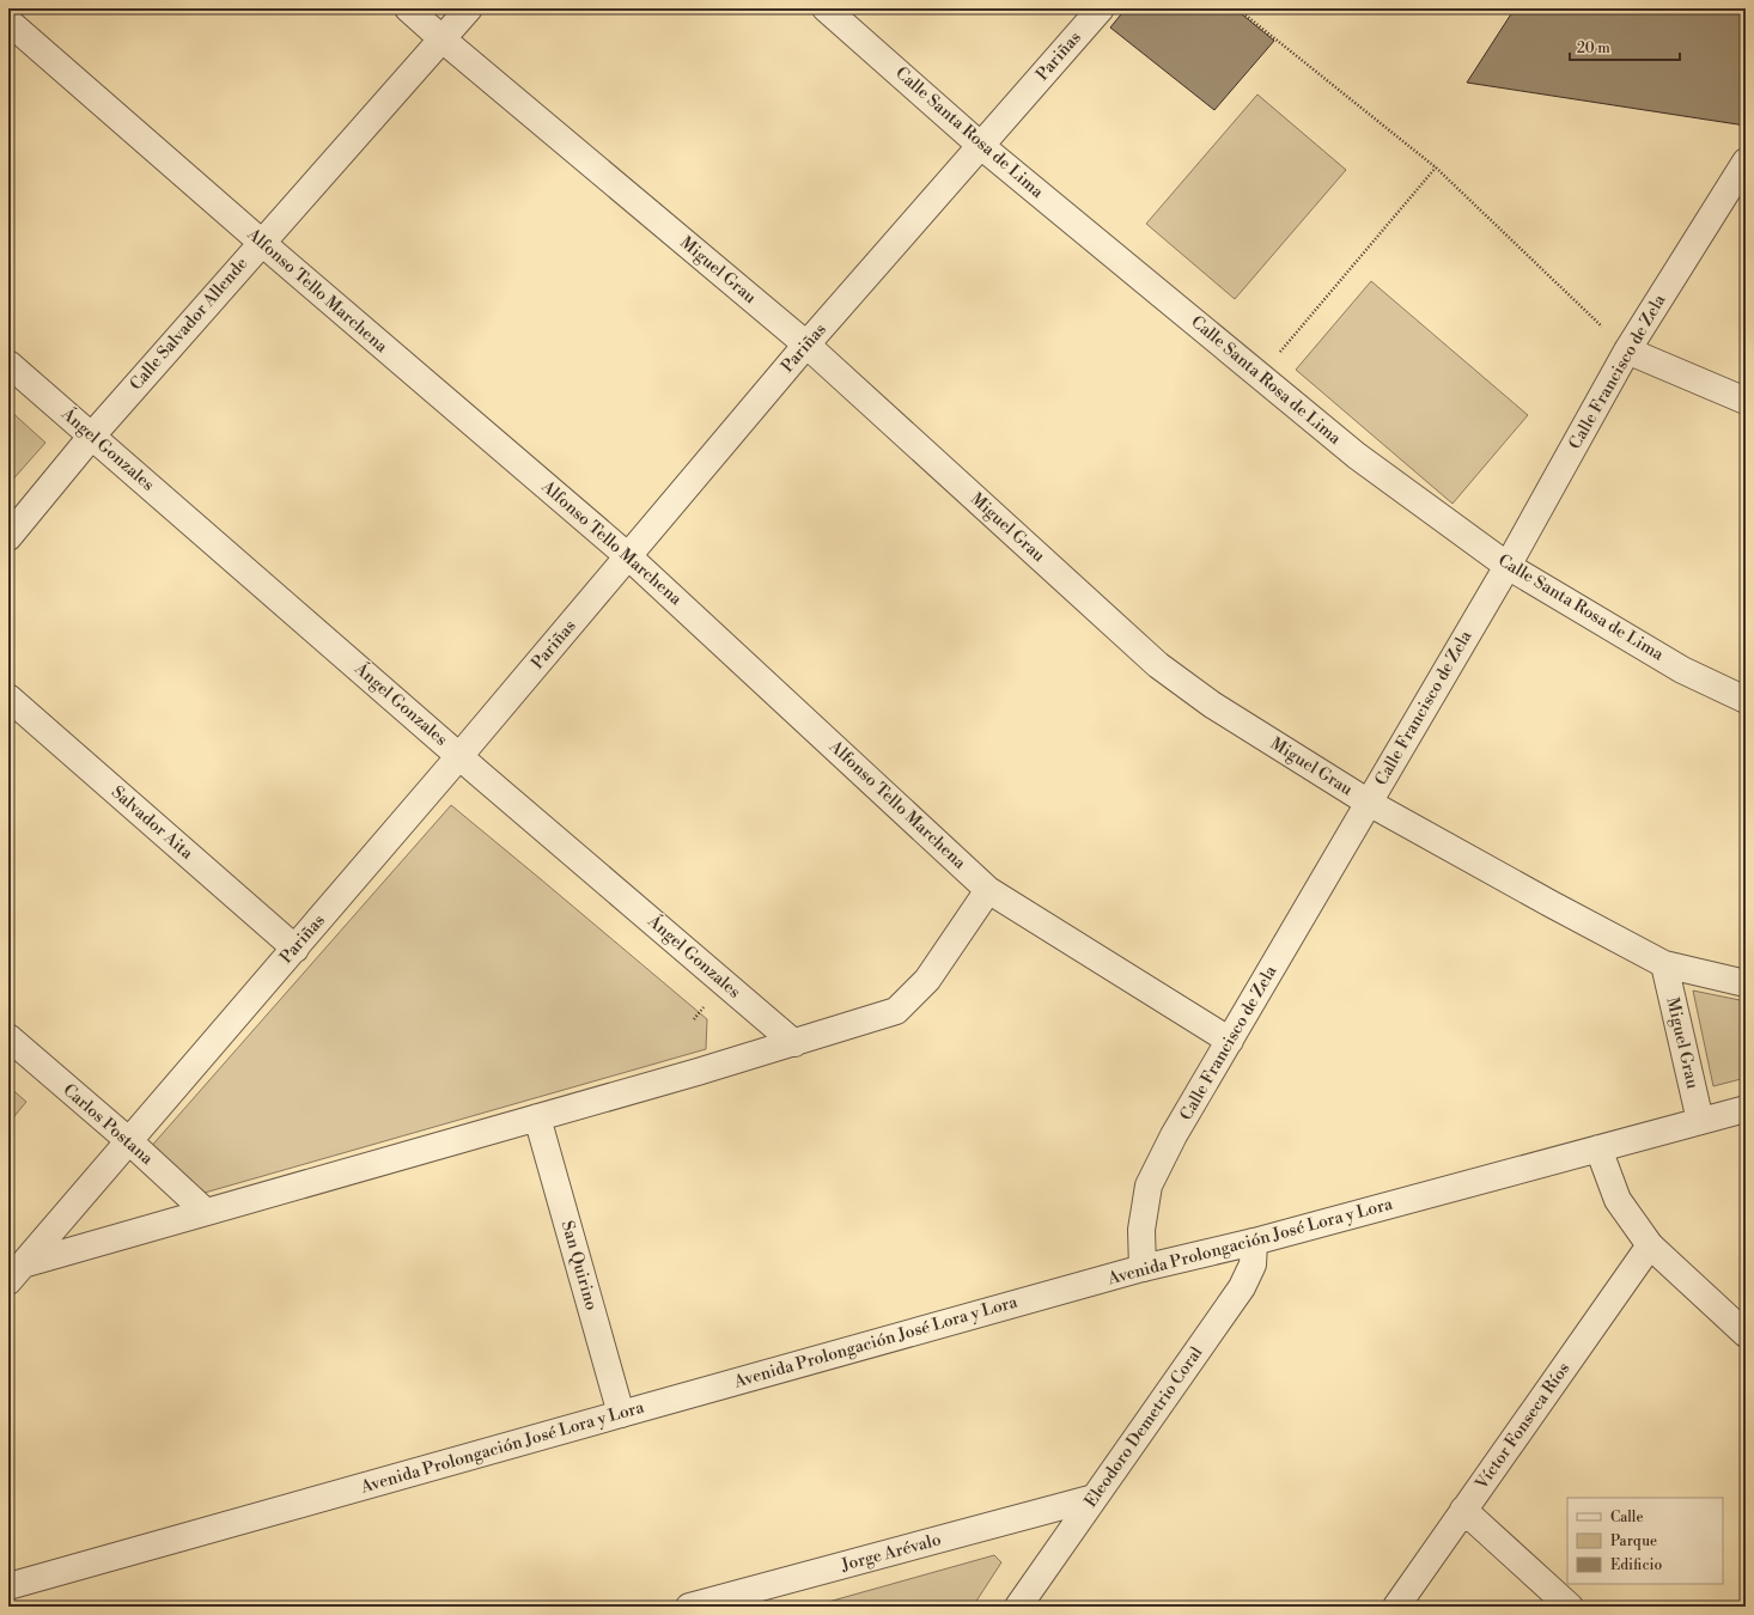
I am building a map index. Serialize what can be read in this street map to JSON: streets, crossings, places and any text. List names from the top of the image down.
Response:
{
  "streets": {
    "street": [
      "Pariñas",
      "Calle Santa Rosa de Lima",
      "Miguel Grau",
      "Alfonso Tello Marchena",
      "Calle Salvador Allende",
      "Calle Francisco de Zela",
      "Ángel Gonzales",
      "Salvador Aita",
      "Carlos Postana",
      "Avenida Prolongación José Lora y Lora",
      "San Quirino",
      "Víctor Fonseca Ríos",
      "Eleodoro Demetrio Coral",
      "Jorge Arévalo"
    ]
  },
  "crossings": [
    ["Pariñas", "Calle Santa Rosa de Lima"],
    ["Pariñas", "Miguel Grau"],
    ["Pariñas", "Alfonso Tello Marchena"],
    ["Pariñas", "Ángel Gonzales"],
    ["Pariñas", "Salvador Aita"],
    ["Pariñas", "Carlos Postana"],
    ["Calle Santa Rosa de Lima", "Calle Francisco de Zela"],
    ["Miguel Grau", "Calle Salvador Allende"],
    ["Miguel Grau", "Calle Francisco de Zela"],
    ["Miguel Grau", "Avenida Prolongación José Lora y Lora"],
    ["Alfonso Tello Marchena", "Calle Salvador Allende"],
    ["Alfonso Tello Marchena", "Calle Francisco de Zela"],
    ["Calle Salvador Allende", "Ángel Gonzales"],
    ["Calle Francisco de Zela", "Avenida Prolongación José Lora y Lora"],
    ["Avenida Prolongación José Lora y Lora", "San Quirino"],
    ["Avenida Prolongación José Lora y Lora", "Eleodoro Demetrio Coral"],
    ["Eleodoro Demetrio Coral", "Jorge Arévalo"]
  ],
  "legend": ["Calle", "Parque", "Edificio"],
  "scale_bar": "20 m"
}
